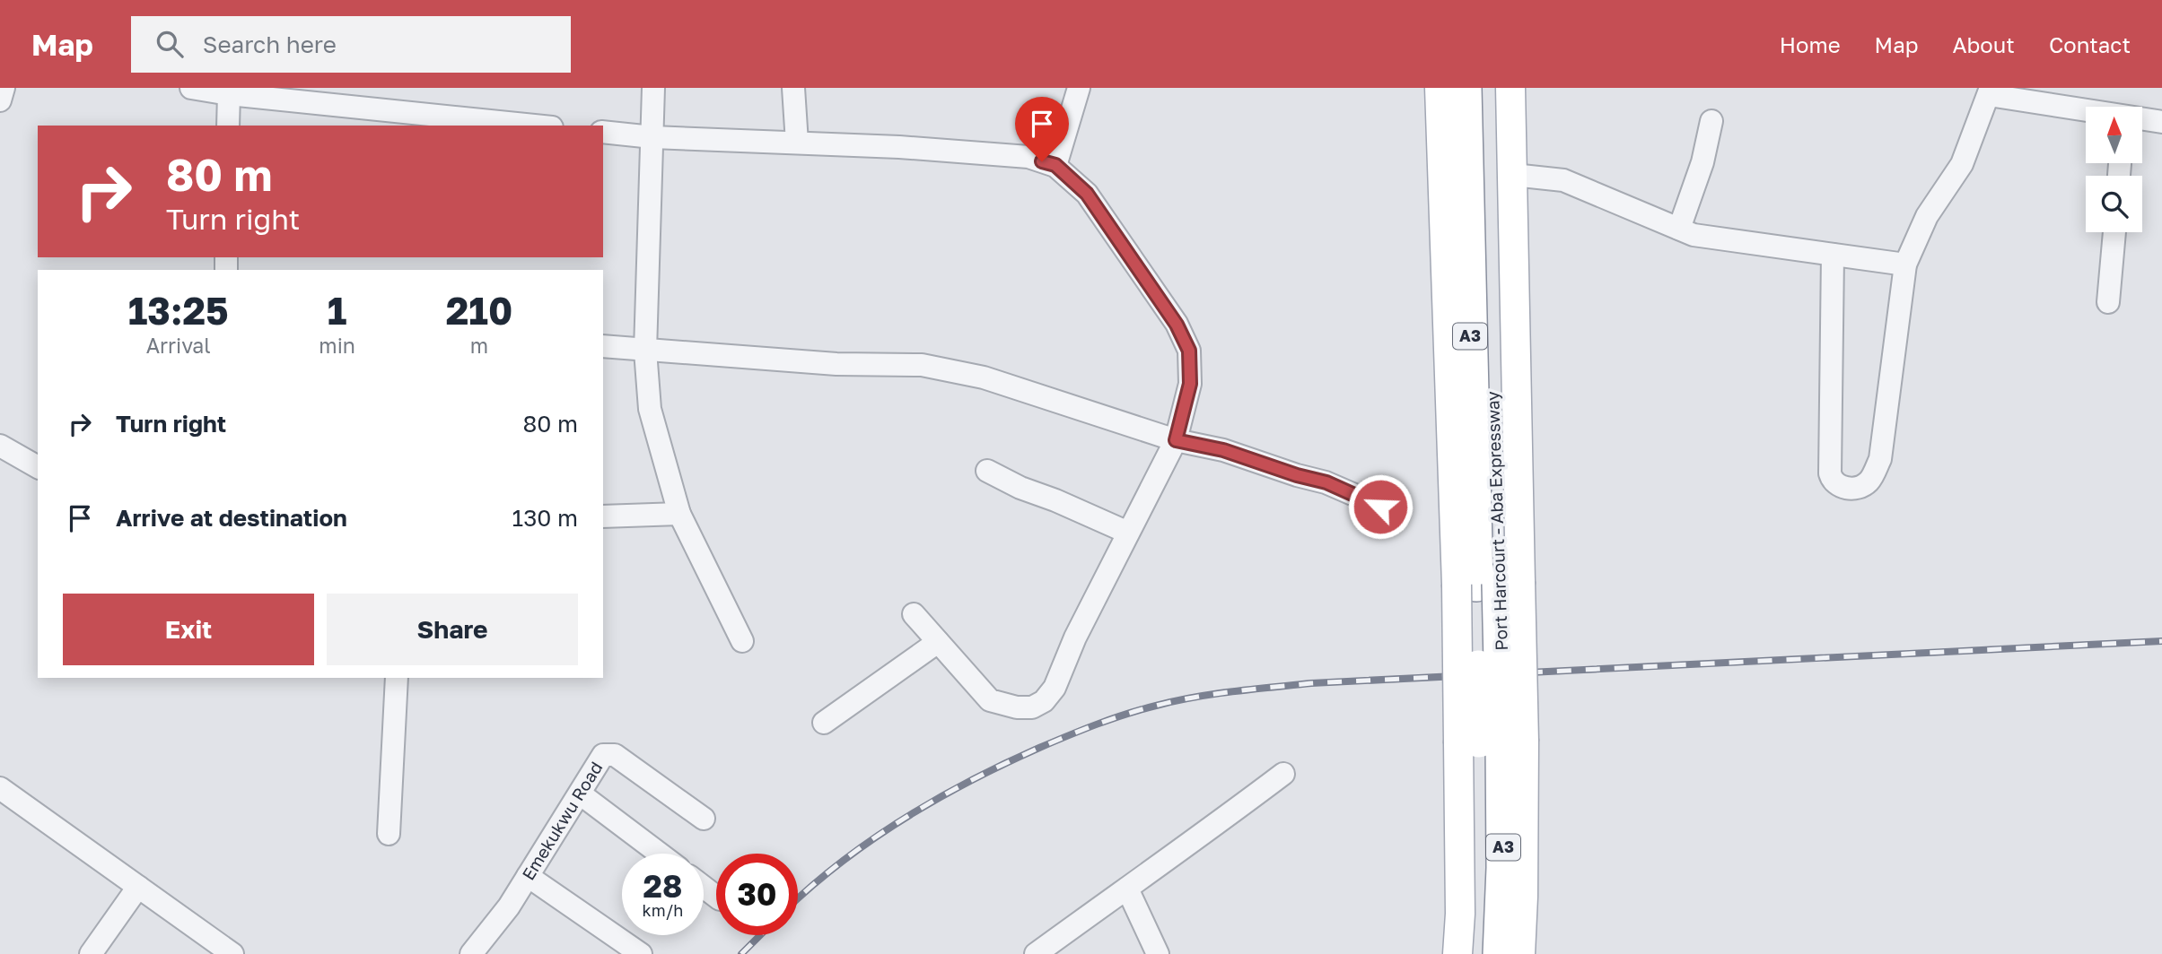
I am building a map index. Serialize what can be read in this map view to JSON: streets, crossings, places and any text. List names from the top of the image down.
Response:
{
  "streets": {
    "highway": ["A3", "Port Harcourt - Aba Expressway"],
    "street": ["Emekukwu Road"]
  },
  "north": "top",
  "page": {
    "header": "Map",
    "search": "Search here",
    "nav": [
      "Home",
      "Map",
      "About",
      "Contact"
    ],
    "turn": ["80 m", "Turn right"],
    "eta": [
      "13:25",
      "Arrival",
      "1",
      "min",
      "210",
      "m"
    ],
    "list": [
      {
        "name": "Turn right",
        "value": "80 m"
      },
      {
        "name": "Arrive at destination",
        "value": "130 m"
      }
    ],
    "buttons": ["Exit", "Share"],
    "speed": "28 km/h",
    "limit": "30"
  }
}
